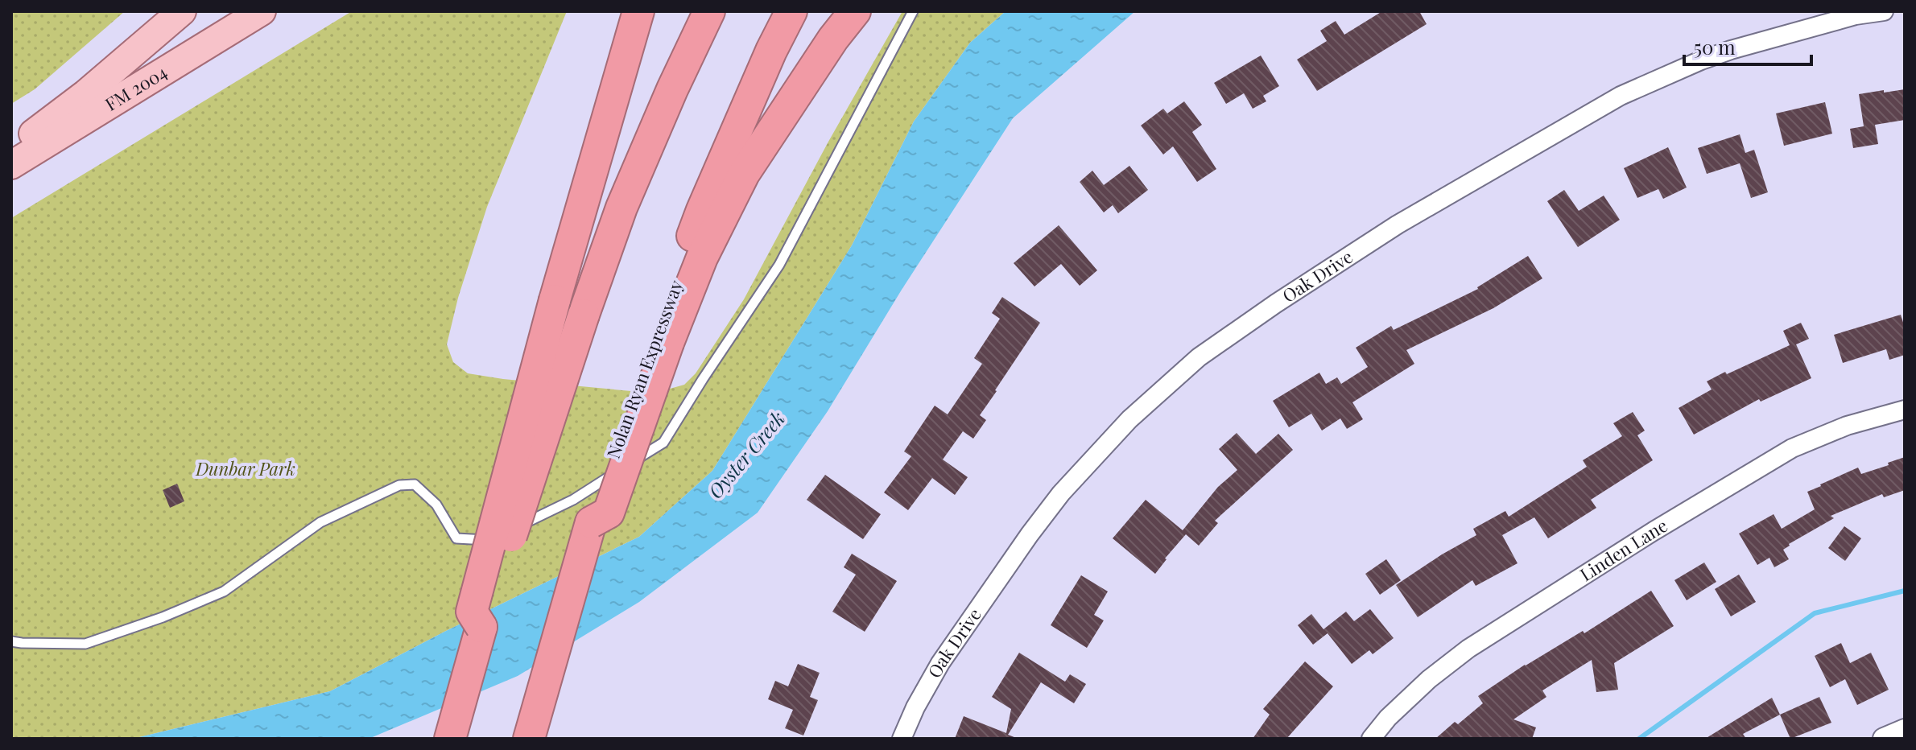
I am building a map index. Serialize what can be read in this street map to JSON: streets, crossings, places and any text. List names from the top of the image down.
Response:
{
  "streets": {
    "highway": ["Nolan Ryan Expressway"],
    "main road": ["FM 2004"],
    "street": ["Oak Drive", "Linden Lane"]
  },
  "water": ["Oyster Creek"],
  "parks": ["Dunbar Park"],
  "scale_bar": "50 m"
}
